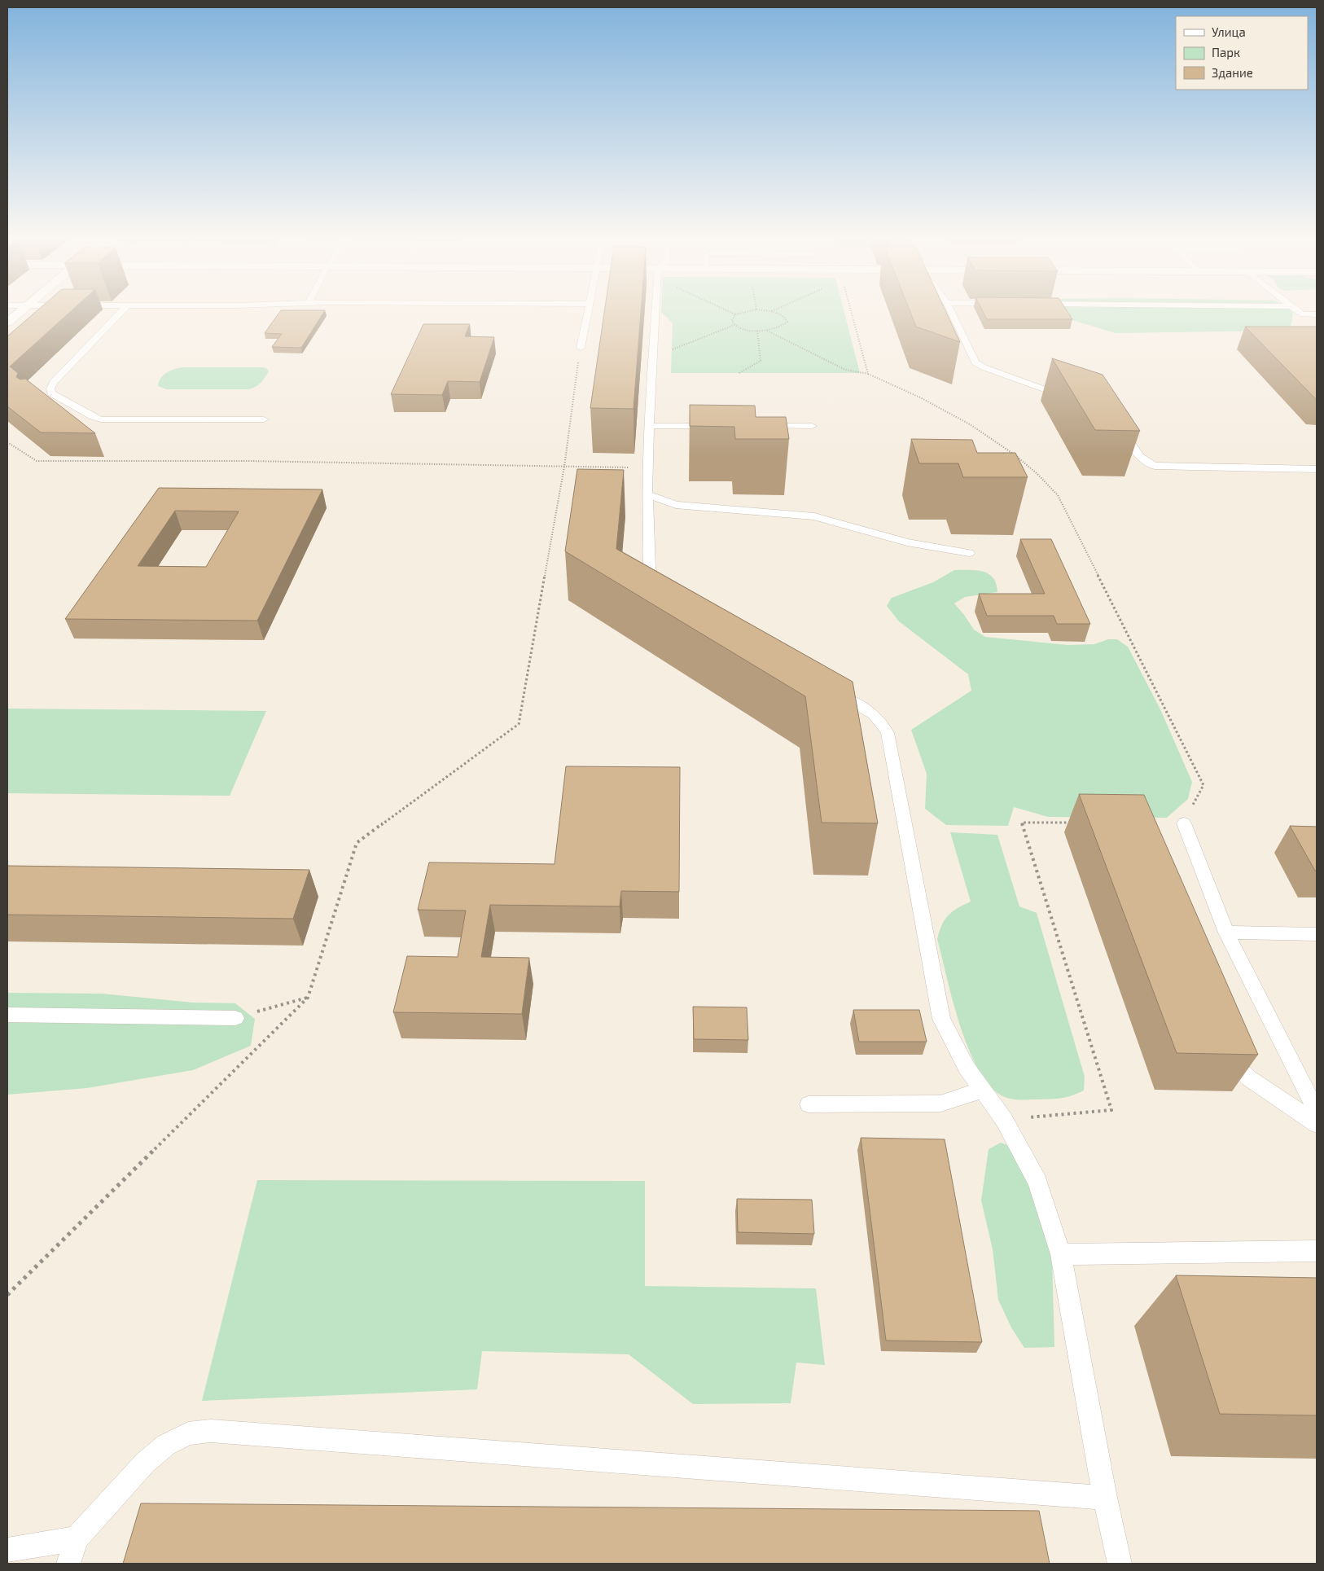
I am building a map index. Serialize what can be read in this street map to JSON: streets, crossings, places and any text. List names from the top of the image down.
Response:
{
  "legend": ["Улица", "Парк", "Здание"]
}
